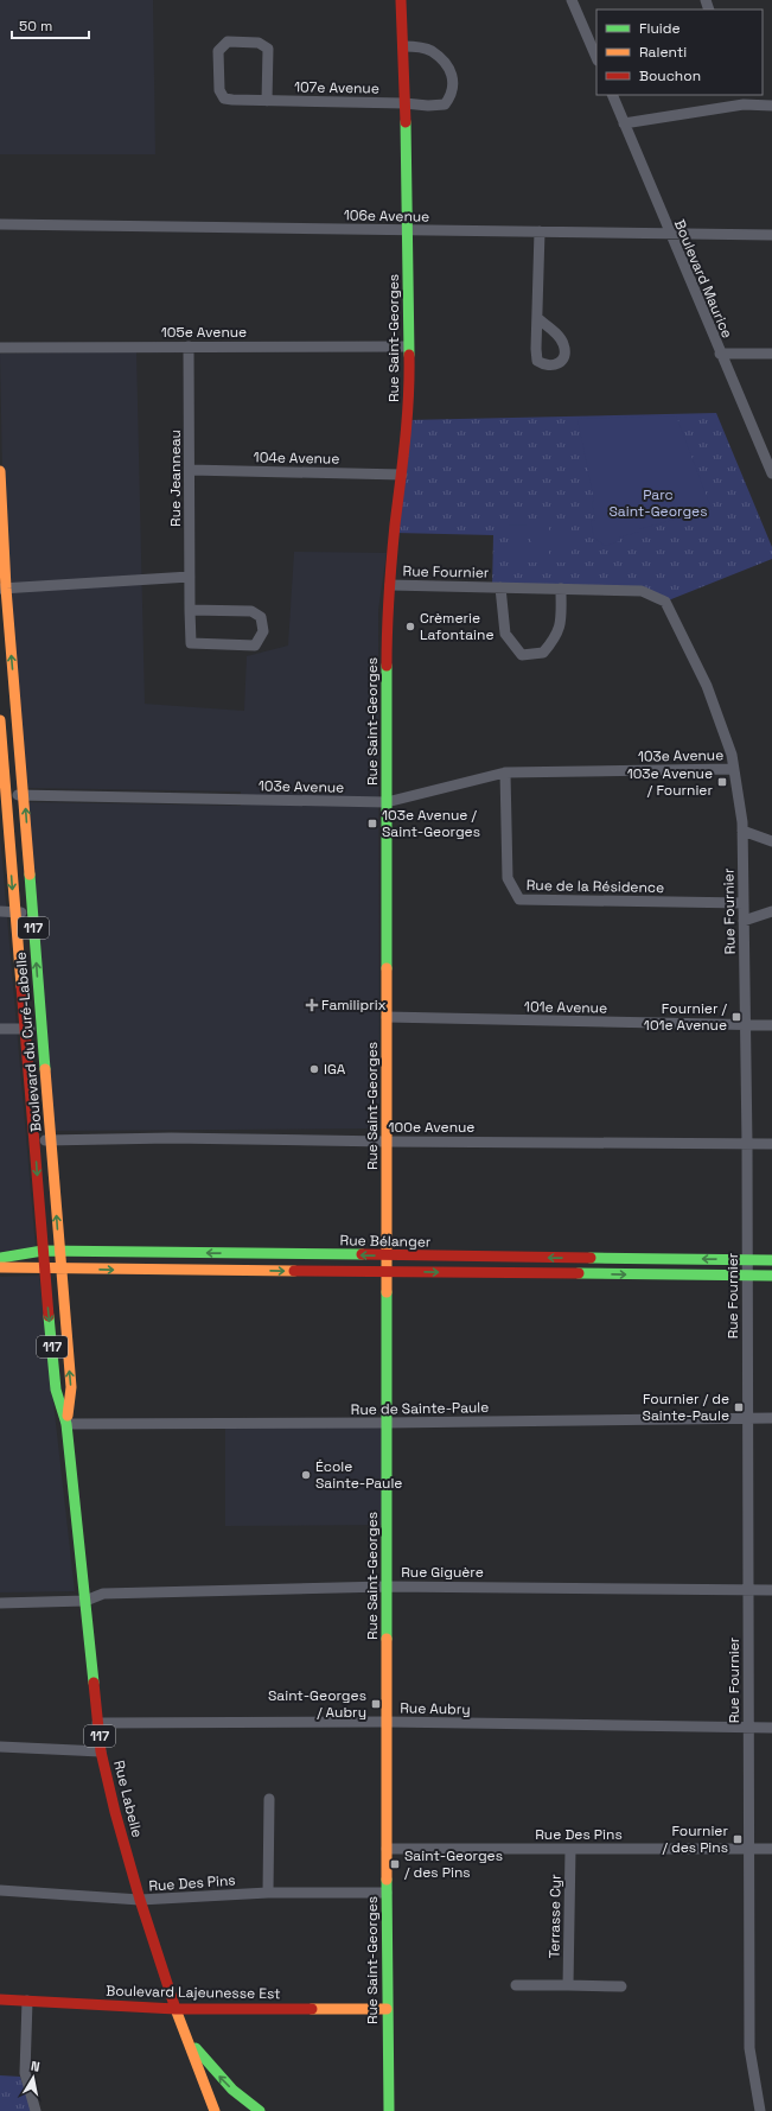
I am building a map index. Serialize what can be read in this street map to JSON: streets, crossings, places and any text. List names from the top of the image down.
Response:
{
  "streets": {
    "street": [
      "107e Avenue",
      "106e Avenue",
      "Boulevard Maurice",
      "105e Avenue",
      "Rue Saint-Georges",
      "104e Avenue",
      "Rue Jeanneau",
      "Rue Fournier",
      "103e Avenue",
      "Rue de la Résidence",
      "117",
      "101e Avenue",
      "Boulevard du Curé-Labelle",
      "100e Avenue",
      "Rue Bélanger",
      "Rue de Sainte-Paule",
      "Rue Giguère",
      "Rue Aubry",
      "Rue Labelle",
      "Rue Des Pins",
      "Terrasse Cyr",
      "Boulevard Lajeunesse Est"
    ]
  },
  "crossings": [
    ["107e Avenue", "Rue Saint-Georges"],
    ["106e Avenue", "Boulevard Maurice"],
    ["106e Avenue", "Rue Saint-Georges"],
    ["105e Avenue", "Rue Saint-Georges"],
    ["105e Avenue", "Rue Jeanneau"],
    ["Rue Saint-Georges", "104e Avenue"],
    ["Rue Saint-Georges", "Rue Fournier"],
    ["Rue Saint-Georges", "103e Avenue"],
    ["Rue Saint-Georges", "101e Avenue"],
    ["Rue Saint-Georges", "100e Avenue"],
    ["Rue Saint-Georges", "Rue Bélanger"],
    ["Rue Saint-Georges", "Rue de Sainte-Paule"],
    ["Rue Saint-Georges", "Rue Giguère"],
    ["Rue Saint-Georges", "Rue Aubry"],
    ["Rue Saint-Georges", "Rue Des Pins"],
    ["Rue Saint-Georges", "Boulevard Lajeunesse Est"],
    ["104e Avenue", "Rue Jeanneau"],
    ["Rue Fournier", "103e Avenue"],
    ["Rue Fournier", "Rue de la Résidence"],
    ["Rue Fournier", "101e Avenue"],
    ["Rue Fournier", "100e Avenue"],
    ["Rue Fournier", "Rue Bélanger"],
    ["Rue Fournier", "Rue de Sainte-Paule"],
    ["Rue Fournier", "Rue Giguère"],
    ["Rue Fournier", "Rue Aubry"],
    ["Rue Fournier", "Rue Des Pins"],
    ["103e Avenue", "Rue de la Résidence"],
    ["103e Avenue", "Boulevard du Curé-Labelle"],
    ["117", "Rue Labelle"],
    ["Boulevard du Curé-Labelle", "100e Avenue"],
    ["Boulevard du Curé-Labelle", "Rue Bélanger"],
    ["Boulevard du Curé-Labelle", "Rue Labelle"],
    ["Rue de Sainte-Paule", "Rue Labelle"],
    ["Rue Giguère", "Rue Labelle"],
    ["Rue Aubry", "Rue Labelle"],
    ["Rue Labelle", "Rue Des Pins"],
    ["Rue Labelle", "Boulevard Lajeunesse Est"],
    ["Rue Des Pins", "Terrasse Cyr"]
  ],
  "parks": ["Parc Saint-Georges"],
  "places": {
    "other": ["Crèmerie Lafontaine", "IGA", "École Sainte-Paule"],
    "transit": [
      "103e Avenue / Fournier",
      "103e Avenue / Saint-Georges",
      "Fournier / 101e Avenue",
      "Fournier / de Sainte-Paule",
      "Saint-Georges / Aubry",
      "Fournier / des Pins",
      "Saint-Georges / des Pins"
    ],
    "health": ["Familiprix"]
  },
  "legend": ["Fluide", "Ralenti", "Bouchon"],
  "scale_bar": "50 m",
  "north": "top"
}
